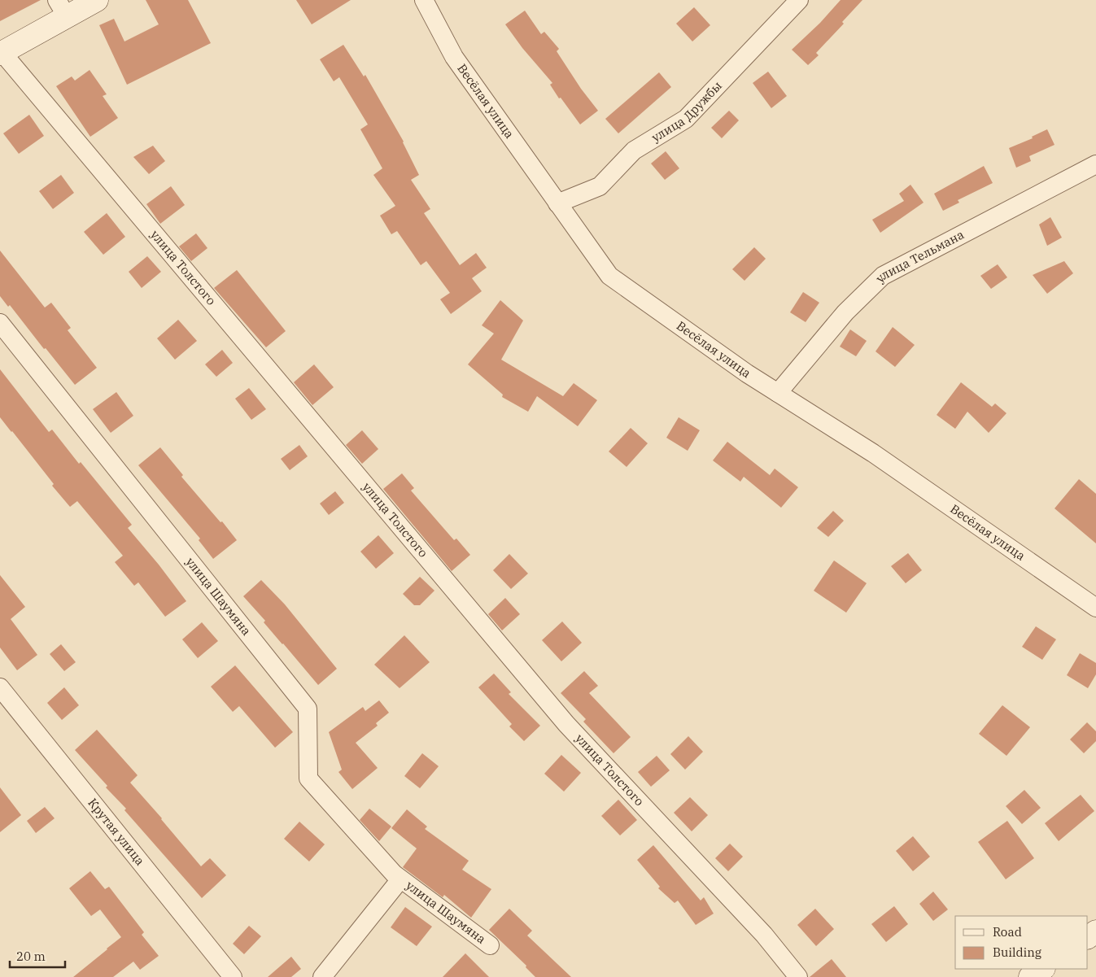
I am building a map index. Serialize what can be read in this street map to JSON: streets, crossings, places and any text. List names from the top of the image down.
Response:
{
  "streets": {
    "street": [
      "Весёлая улица",
      "улица Дружбы",
      "улица Тельмана",
      "улица Толстого",
      "улица Шаумяна",
      "Крутая улица"
    ]
  },
  "crossings": [
    ["Весёлая улица", "улица Дружбы"],
    ["Весёлая улица", "улица Тельмана"]
  ],
  "legend": ["Road", "Building"],
  "scale_bar": "20 m"
}
